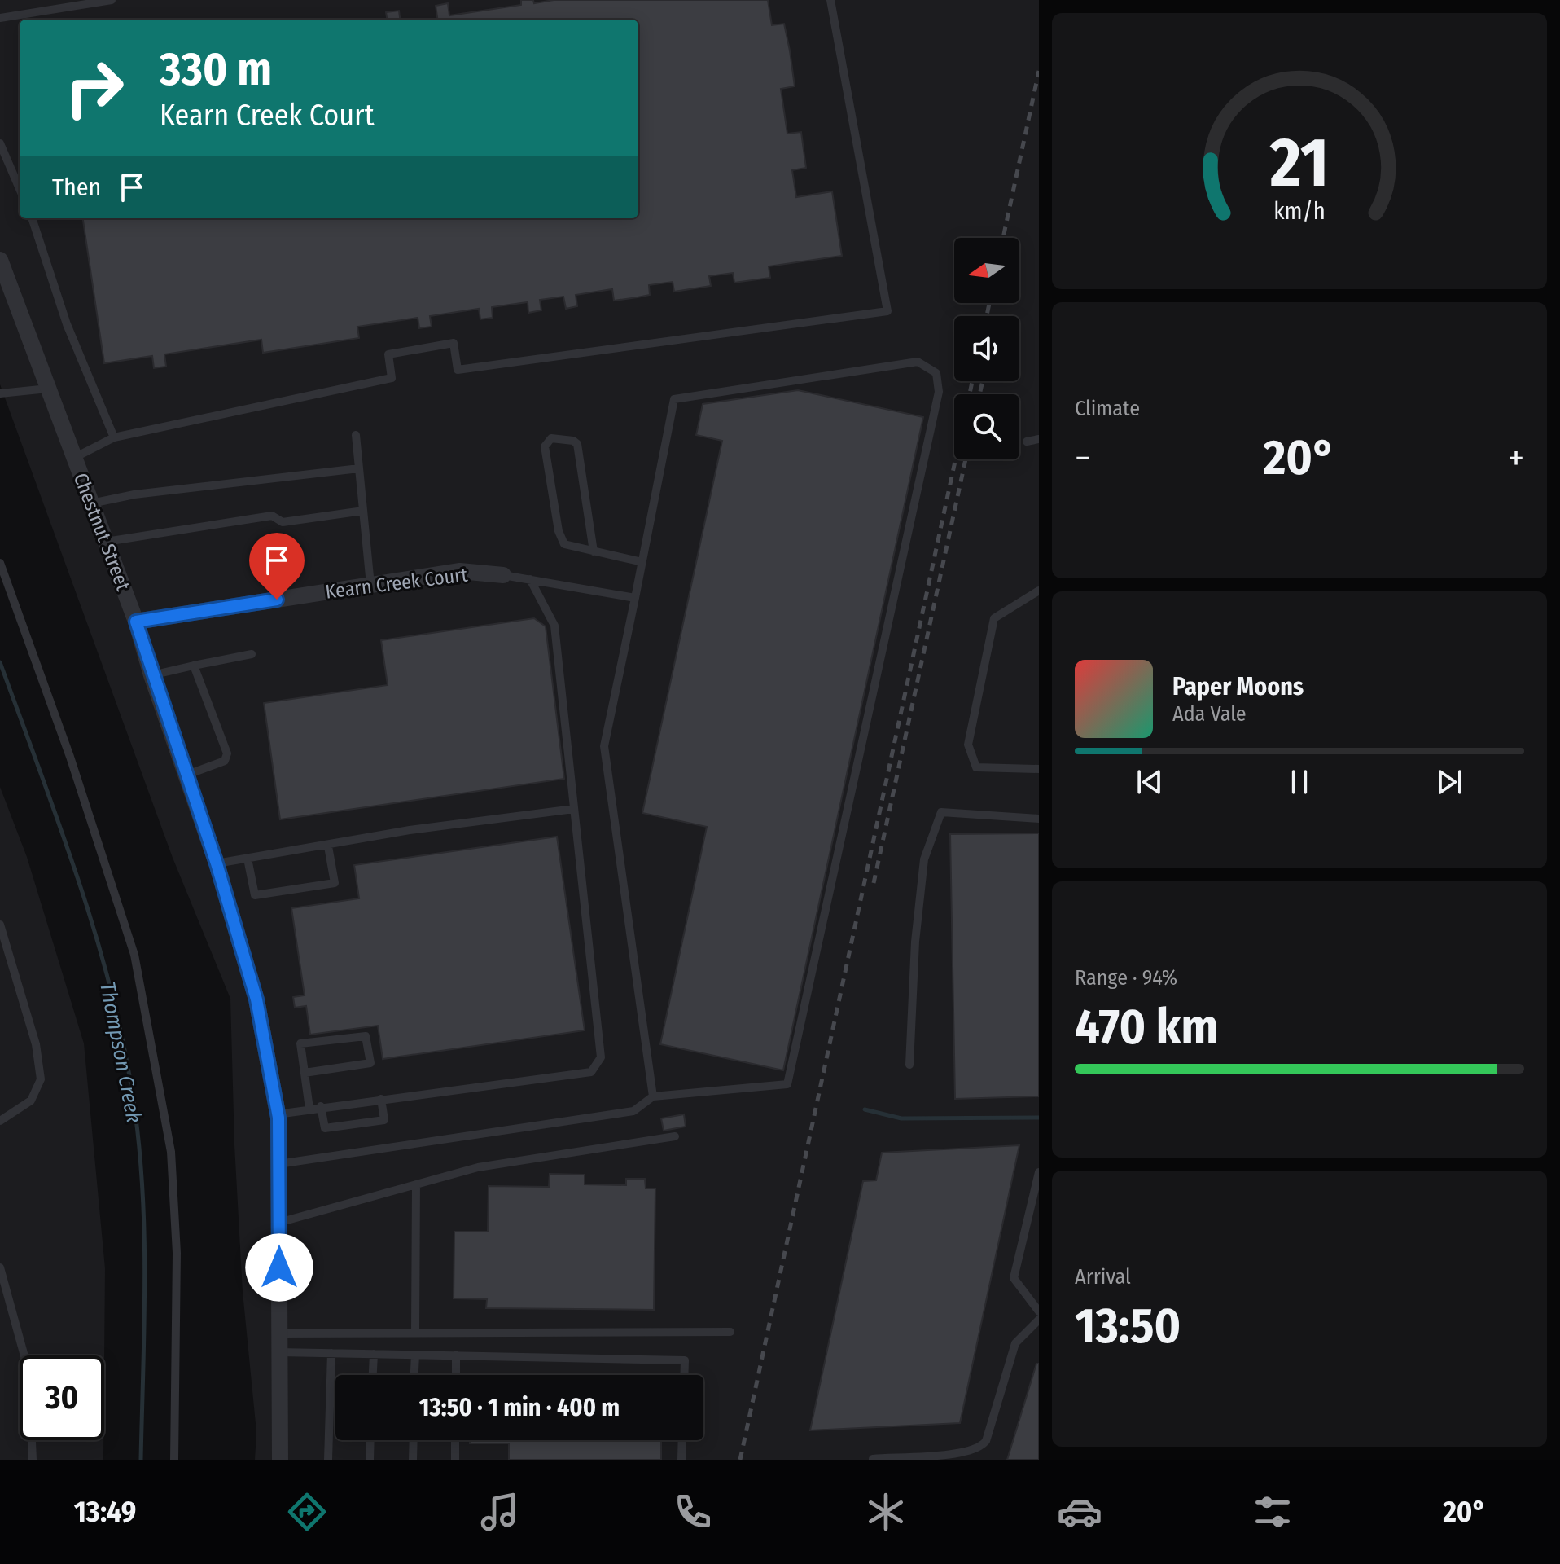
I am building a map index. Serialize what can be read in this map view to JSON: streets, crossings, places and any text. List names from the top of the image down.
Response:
{
  "streets": {
    "street": ["Chestnut Street", "Kearn Creek Court"]
  },
  "crossings": [
    ["Chestnut Street", "Kearn Creek Court"]
  ],
  "water": ["Thompson Creek"],
  "north": "left",
  "page": {
    "turn": ["330 m", "Kearn Creek Court"],
    "then": "Then",
    "tile": [
      "Climate",
      ["Range · 94%", "470 km"],
      ["Arrival", "13:50"]
    ],
    "heat": ["−", "20°", "+"],
    "song": ["Paper Moons", "Ada Vale"],
    "limit": "30",
    "trip": "13:50 · 1 min · 400 m",
    "tabs": ["13:49", "20°"],
    "gauge": ["21", "km/h"]
  }
}
